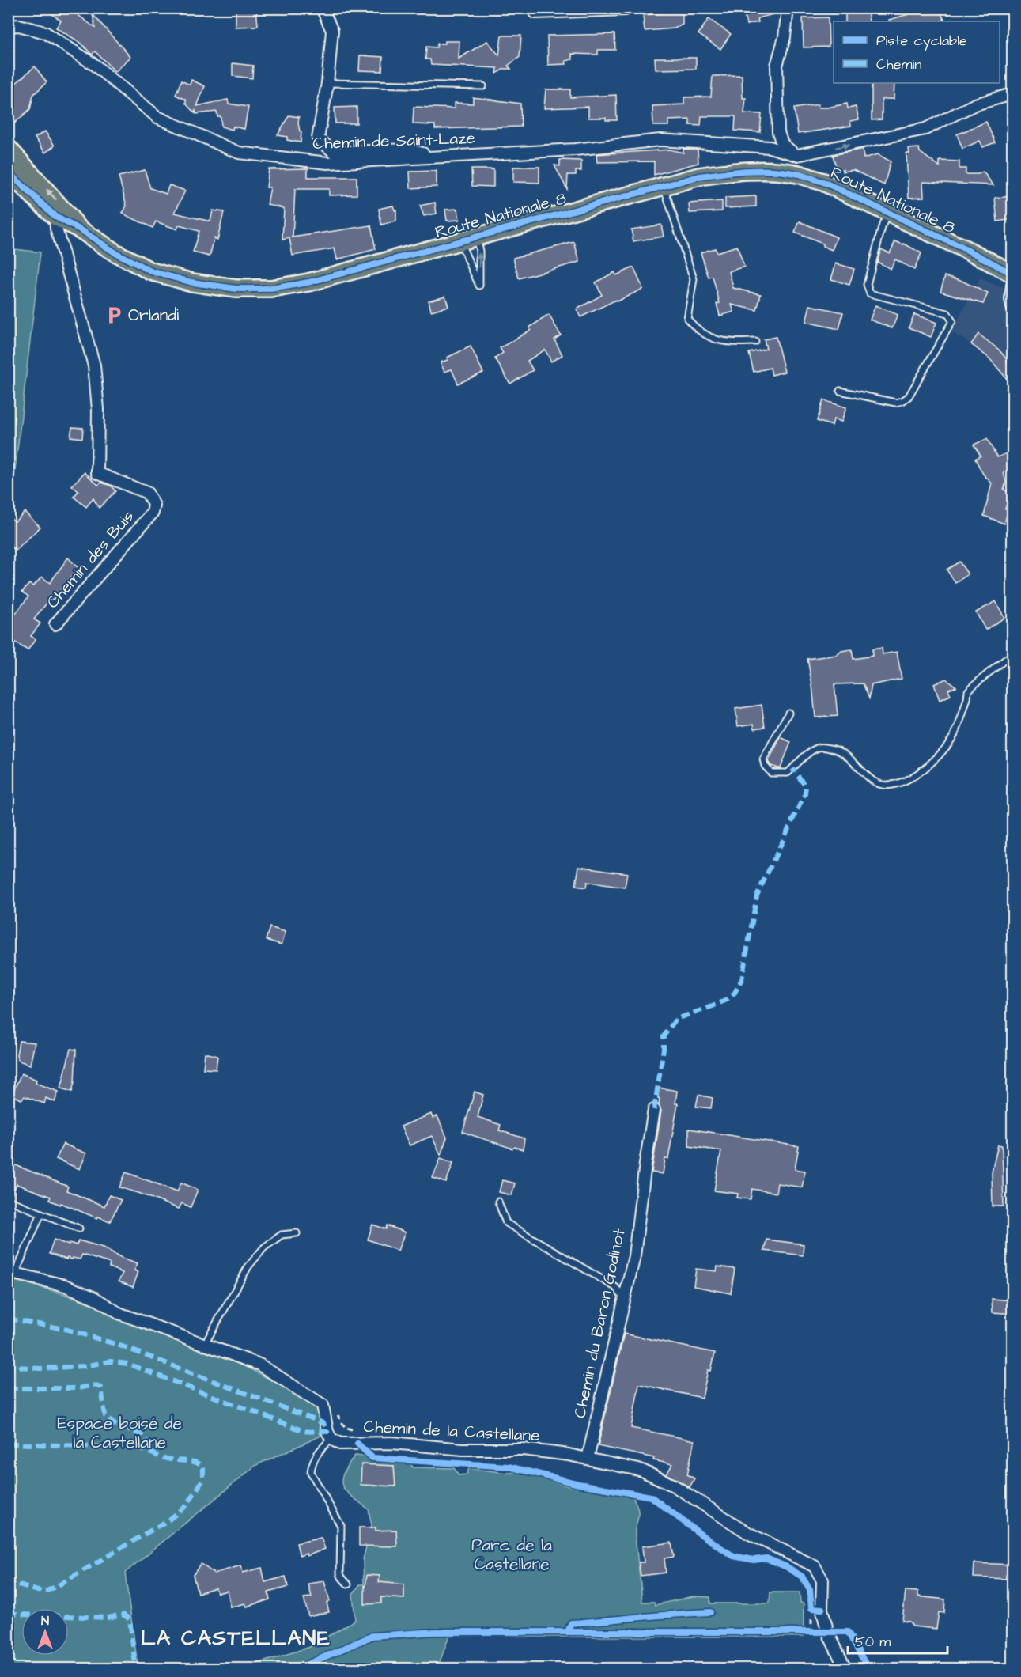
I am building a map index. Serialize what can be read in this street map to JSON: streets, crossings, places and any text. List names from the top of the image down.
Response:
{
  "streets": {
    "main road": ["Route Nationale 8"],
    "street": [
      "Chemin de Saint-Laze",
      "Chemin des Buis",
      "Chemin du Baron Godinot",
      "Chemin de la Castellane"
    ]
  },
  "crossings": [
    ["Route Nationale 8", "Chemin des Buis"],
    ["Chemin du Baron Godinot", "Chemin de la Castellane"]
  ],
  "districts": ["LA CASTELLANE"],
  "parks": ["Espace boisé de la Castellane", "Parc de la Castellane"],
  "places": {
    "parking": ["Orlandi"]
  },
  "legend": ["Piste cyclable", "Chemin"],
  "scale_bar": "50 m",
  "north": "top"
}
